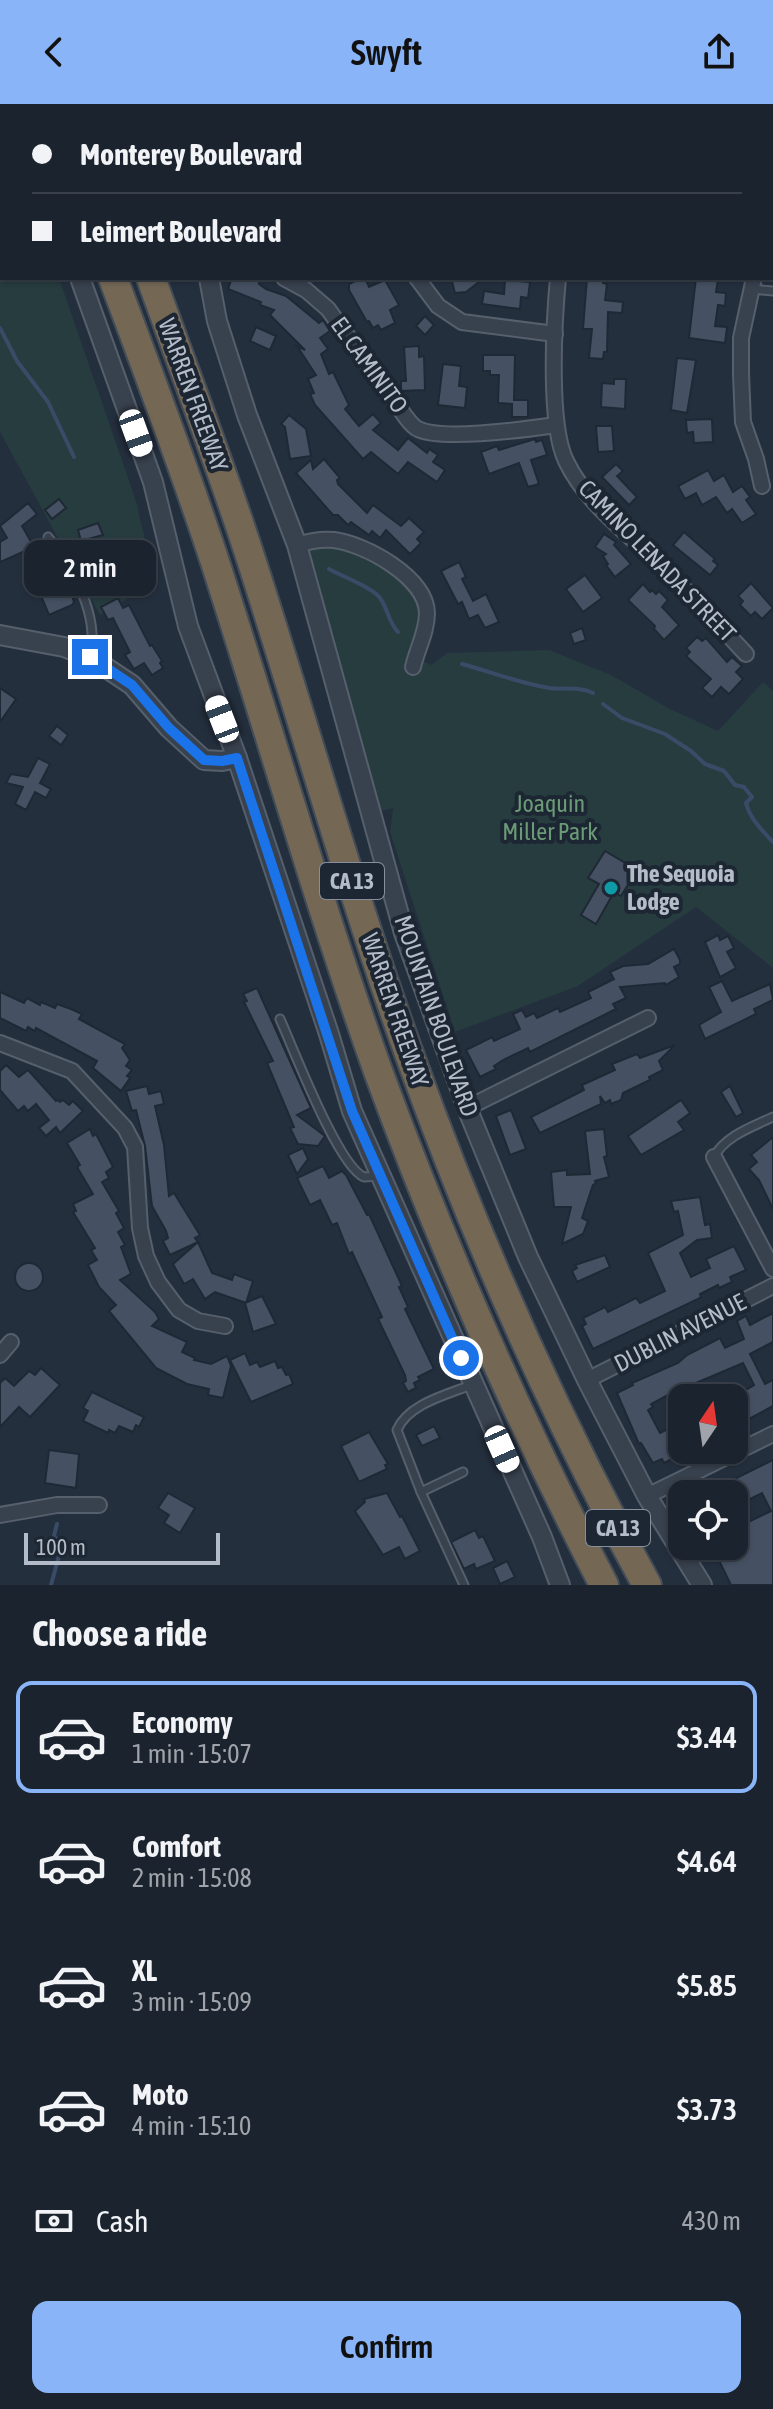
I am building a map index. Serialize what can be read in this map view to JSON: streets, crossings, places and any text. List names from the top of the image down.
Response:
{
  "streets": {
    "highway": ["WARREN FREEWAY", "CA 13"],
    "street": [
      "EL CAMINITO",
      "CAMINO LENADA STREET",
      "MOUNTAIN BOULEVARD",
      "DUBLIN AVENUE"
    ]
  },
  "crossings": [
    ["EL CAMINITO", "CAMINO LENADA STREET"],
    ["MOUNTAIN BOULEVARD", "DUBLIN AVENUE"]
  ],
  "parks": ["Joaquin Miller Park"],
  "places": ["The Sequoia Lodge"],
  "scale_bar": "100 m",
  "north": "top",
  "page": {
    "header": "Swyft",
    "banner": ["Monterey Boulevard", "Leimert Boulevard"],
    "bubble": "2 min",
    "scale": "100 m",
    "heading": "Choose a ride",
    "list": [
      {
        "name": "Economy",
        "note": "1 min · 15:07",
        "value": "$3.44"
      },
      {
        "name": "Comfort",
        "note": "2 min · 15:08",
        "value": "$4.64"
      },
      {
        "name": "XL",
        "note": "3 min · 15:09",
        "value": "$5.85"
      },
      {
        "name": "Moto",
        "note": "4 min · 15:10",
        "value": "$3.73"
      }
    ],
    "pay": ["Cash", "430 m"],
    "buttons": "Confirm"
  }
}
